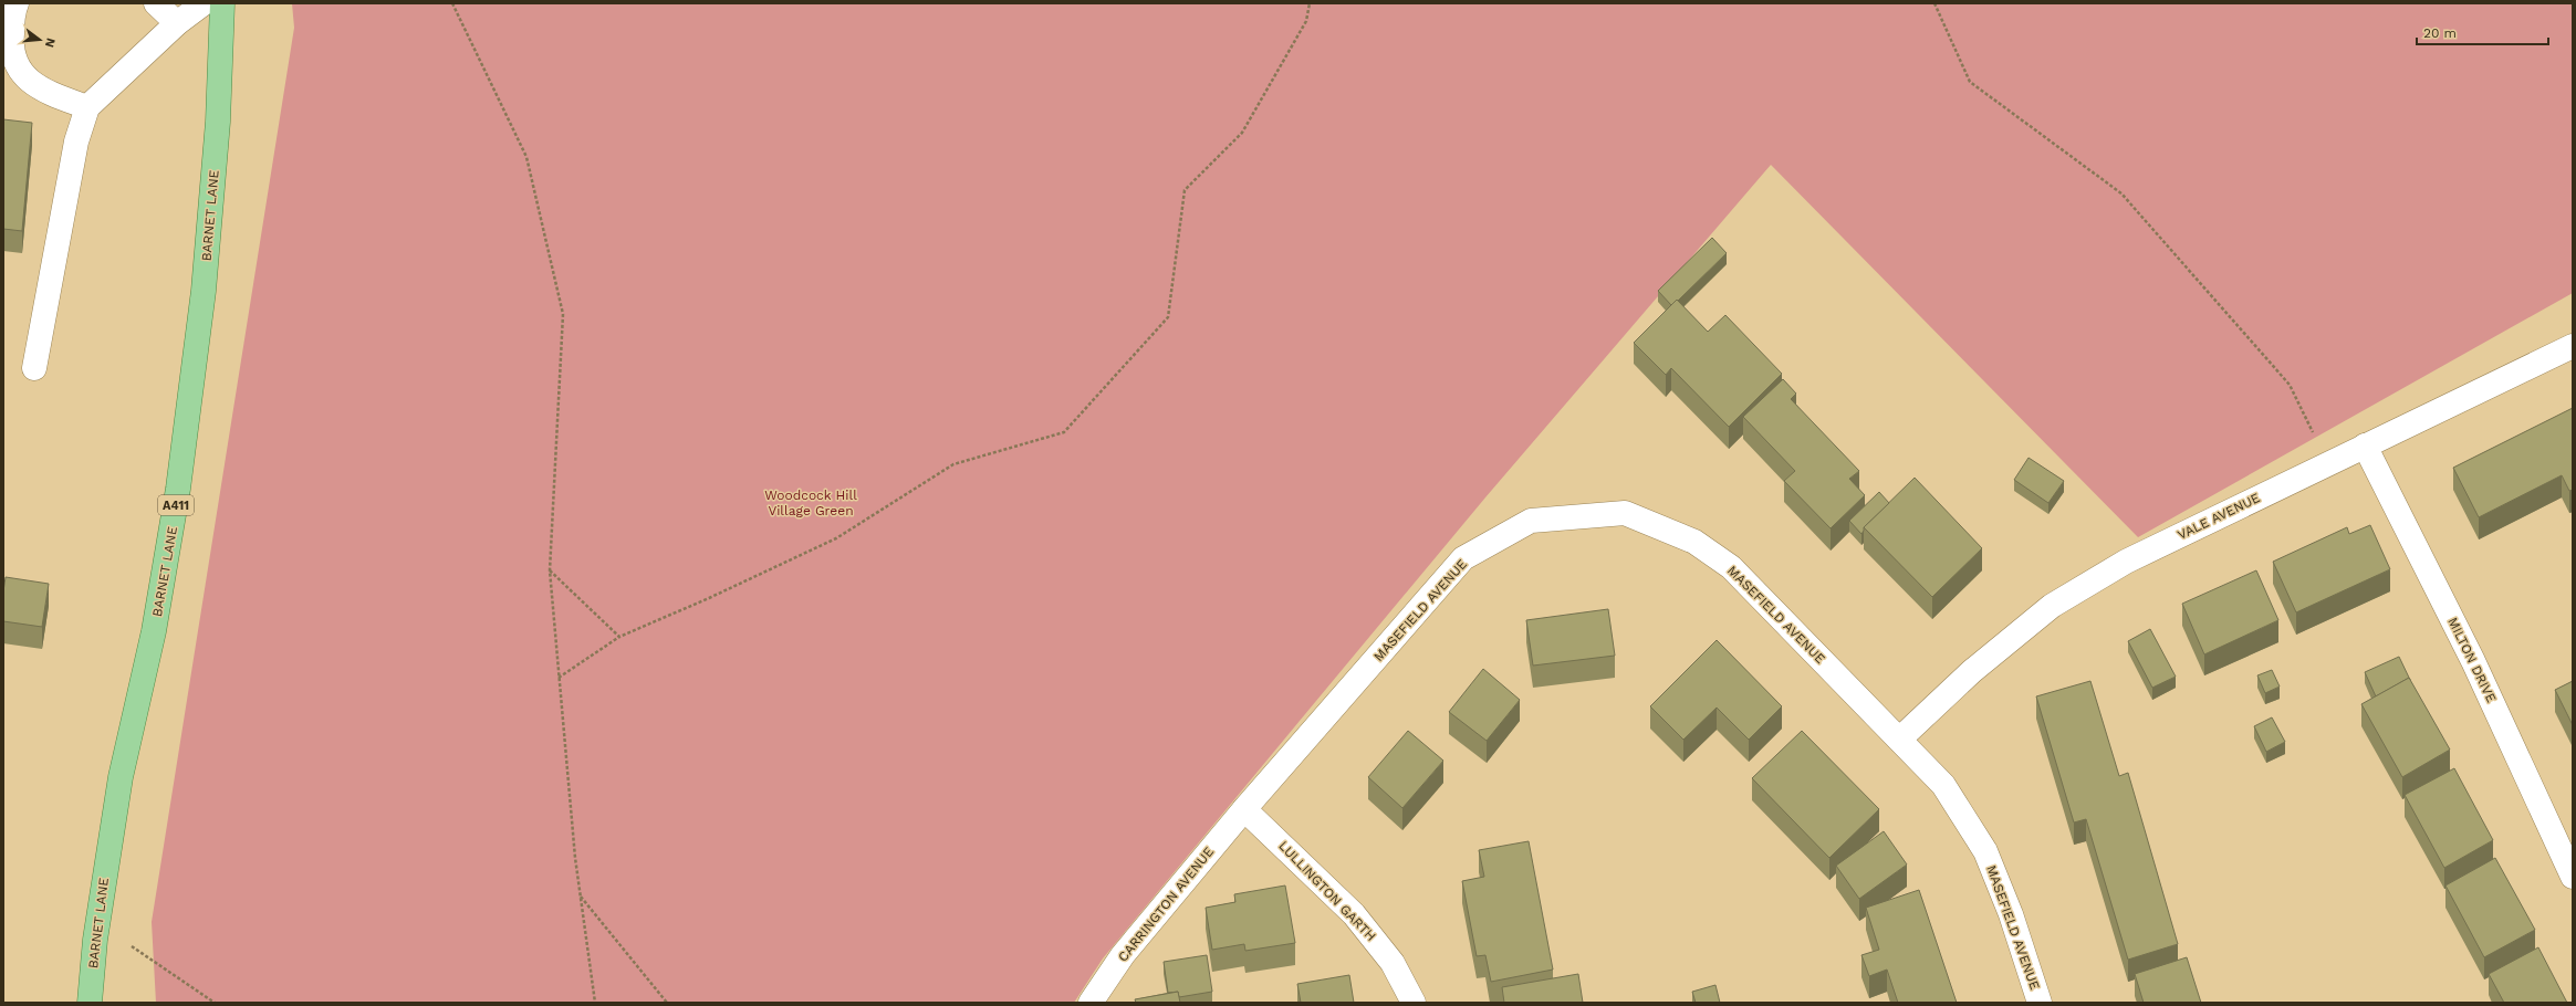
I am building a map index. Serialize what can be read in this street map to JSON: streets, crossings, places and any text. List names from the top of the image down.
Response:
{
  "streets": {
    "main road": ["BARNET LANE", "A411"],
    "street": [
      "VALE AVENUE",
      "MASEFIELD AVENUE",
      "MILTON DRIVE",
      "LULLINGTON GARTH",
      "CARRINGTON AVENUE"
    ]
  },
  "crossings": [
    ["VALE AVENUE", "MASEFIELD AVENUE"],
    ["VALE AVENUE", "MILTON DRIVE"],
    ["MASEFIELD AVENUE", "LULLINGTON GARTH"],
    ["MASEFIELD AVENUE", "CARRINGTON AVENUE"],
    ["LULLINGTON GARTH", "CARRINGTON AVENUE"]
  ],
  "parks": ["Woodcock Hill Village Green"],
  "scale_bar": "20 m",
  "north": "right"
}
